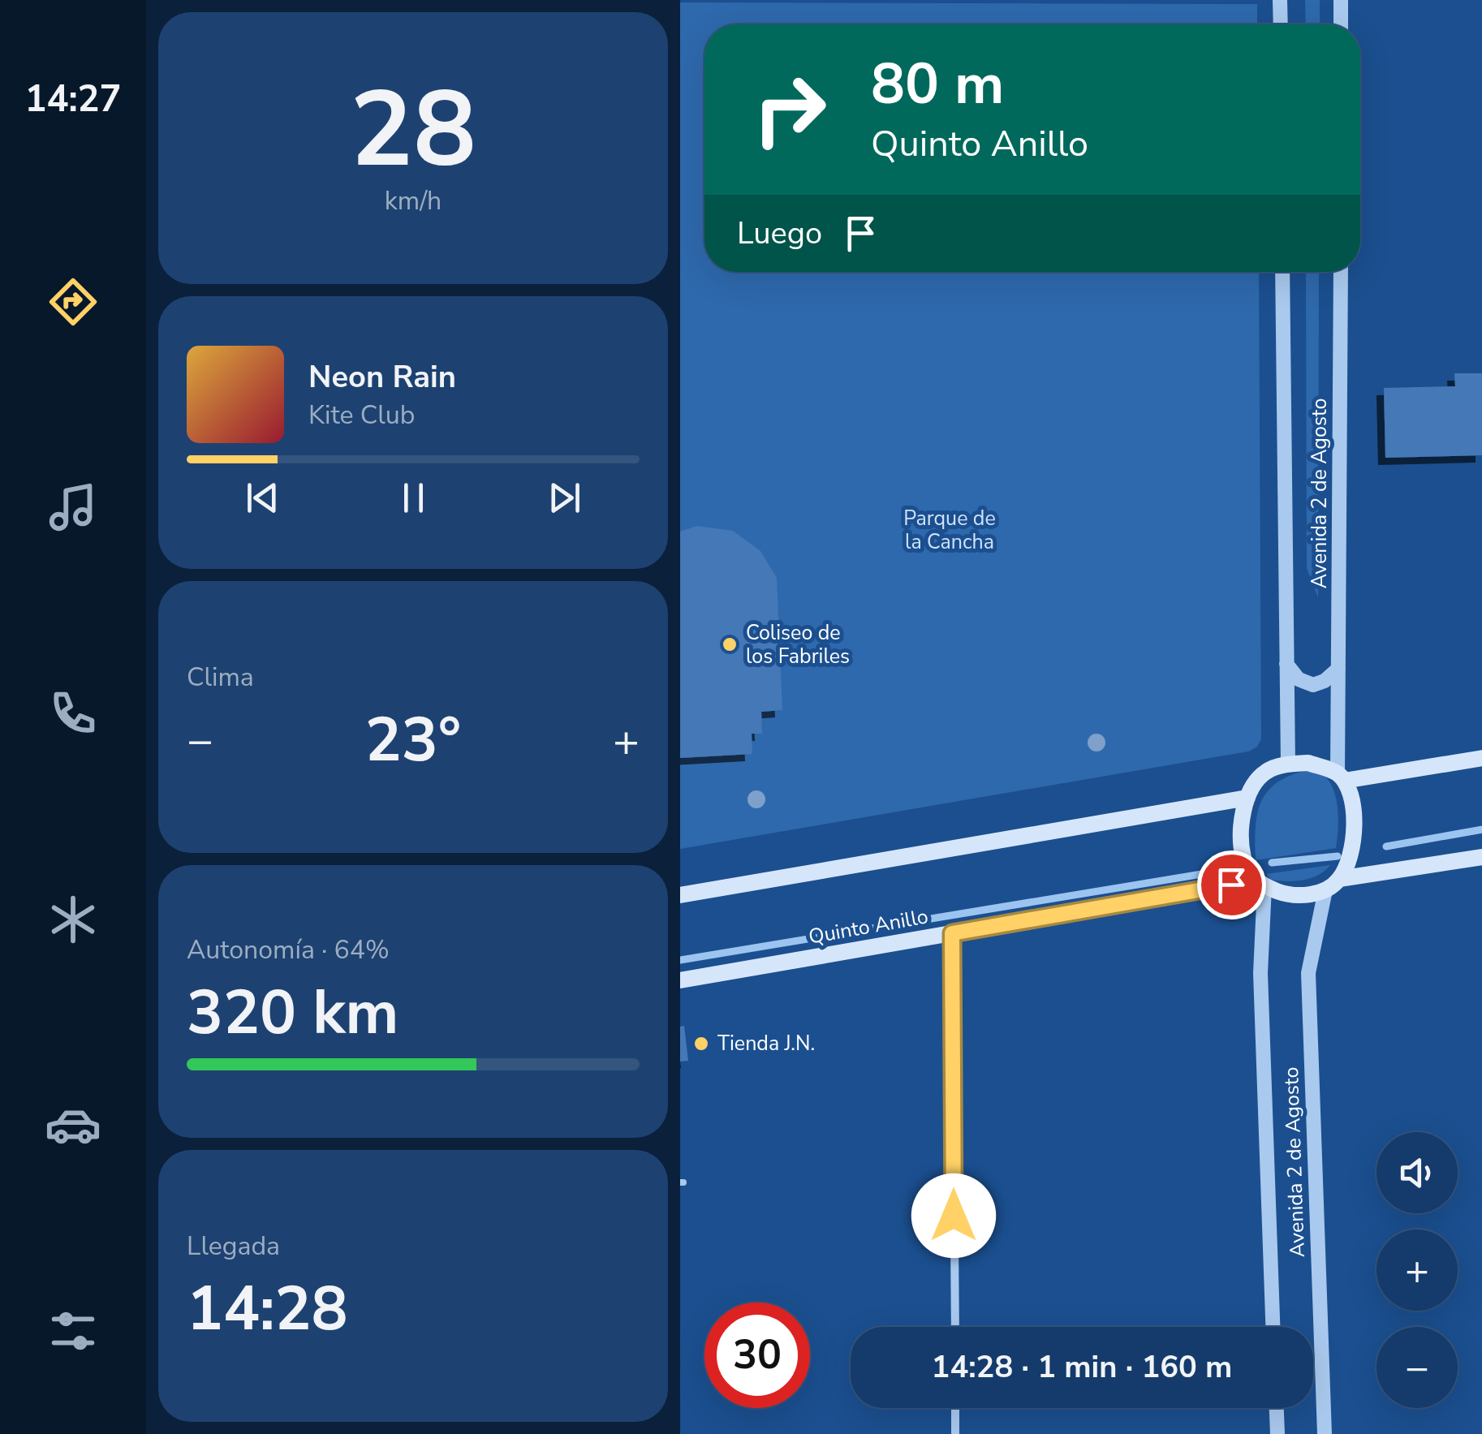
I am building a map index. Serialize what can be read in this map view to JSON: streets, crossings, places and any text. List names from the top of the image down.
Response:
{
  "streets": {
    "main road": ["Quinto Anillo"],
    "street": ["Avenida 2 de Agosto"]
  },
  "crossings": [
    ["Avenida 2 de Agosto", "Quinto Anillo"]
  ],
  "parks": ["Parque de la Cancha"],
  "places": ["Coliseo de los Fabriles", "Tienda J.N."],
  "page": {
    "tabs": "14:27",
    "tile": [
      ["28", "km/h"],
      "Clima",
      ["Autonomía · 64%", "320 km"],
      ["Llegada", "14:28"]
    ],
    "turn": ["80 m", "Quinto Anillo"],
    "then": "Luego",
    "song": ["Neon Rain", "Kite Club"],
    "heat": ["−", "23°", "+"],
    "map_buttons": ["+", "−"],
    "limit": "30",
    "trip": "14:28 · 1 min · 160 m"
  }
}
